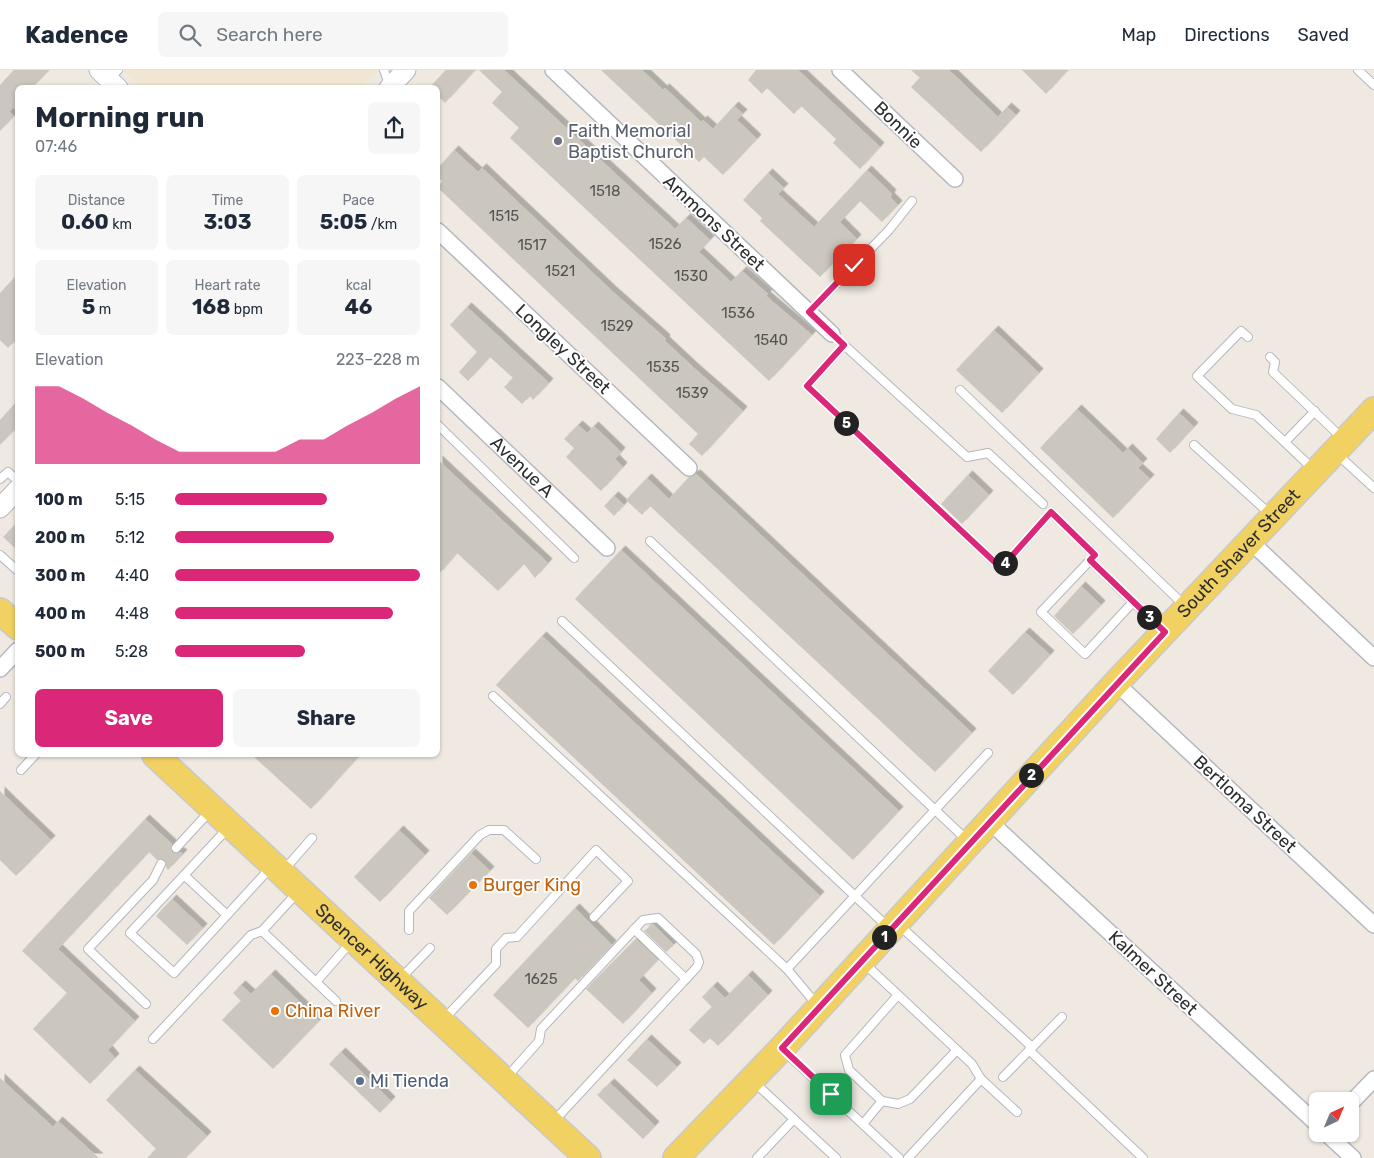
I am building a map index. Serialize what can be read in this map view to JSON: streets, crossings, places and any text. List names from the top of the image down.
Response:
{
  "streets": {
    "main road": ["South Shaver Street", "Spencer Highway"],
    "street": [
      "Bonnie",
      "Ammons Street",
      "Longley Street",
      "Avenue A",
      "Bertloma Street",
      "Kalmer Street"
    ]
  },
  "crossings": [
    ["South Shaver Street", "Bertloma Street"],
    ["South Shaver Street", "Kalmer Street"]
  ],
  "places": [
    "Faith Memorial Baptist Church",
    "Burger King",
    "China River",
    "Mi Tienda"
  ],
  "house_numbers": [
    "1518",
    "1515",
    "1526",
    "1517",
    "1521",
    "1530",
    "1536",
    "1529",
    "1540",
    "1535",
    "1539",
    "1625"
  ],
  "north": "top right",
  "page": {
    "header": "Kadence",
    "search": "Search here",
    "nav": ["Map", "Directions", "Saved"],
    "heading": ["Morning run", "07:46"],
    "stats": [
      ["Distance", "0.60 km"],
      ["Time", "3:03"],
      ["Pace", "5:05 /km"],
      ["Elevation", "5 m"],
      ["Heart rate", "168 bpm"],
      ["kcal", "46"]
    ],
    "chart": ["Elevation", "223–228 m"],
    "pins": [
      "5",
      "4",
      "3",
      "2",
      "1"
    ],
    "list": [
      {
        "name": "100 m",
        "note": "5:15"
      },
      {
        "name": "200 m",
        "note": "5:12"
      },
      {
        "name": "300 m",
        "note": "4:40"
      },
      {
        "name": "400 m",
        "note": "4:48"
      },
      {
        "name": "500 m",
        "note": "5:28"
      }
    ],
    "buttons": ["Save", "Share"]
  }
}
